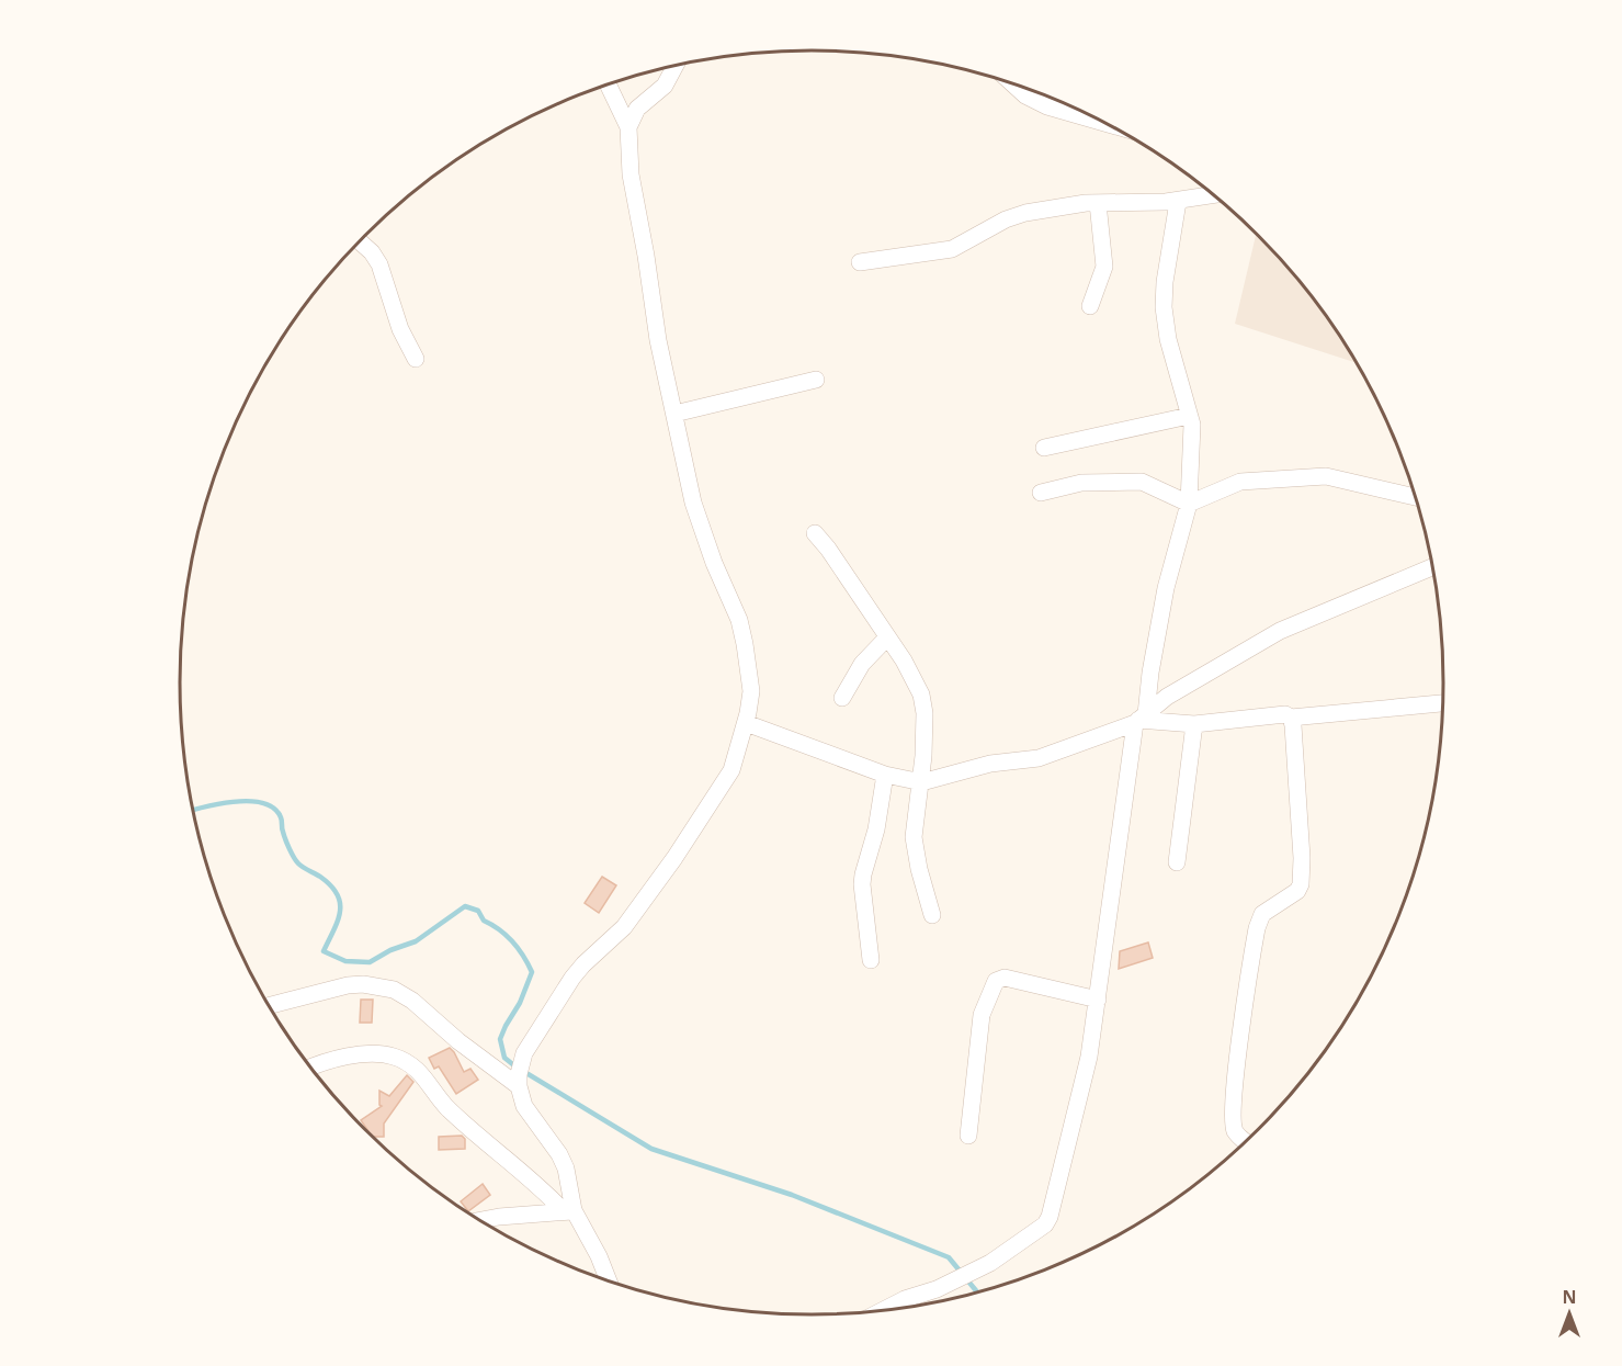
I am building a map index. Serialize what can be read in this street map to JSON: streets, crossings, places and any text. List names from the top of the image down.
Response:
{
  "north": "top"
}
